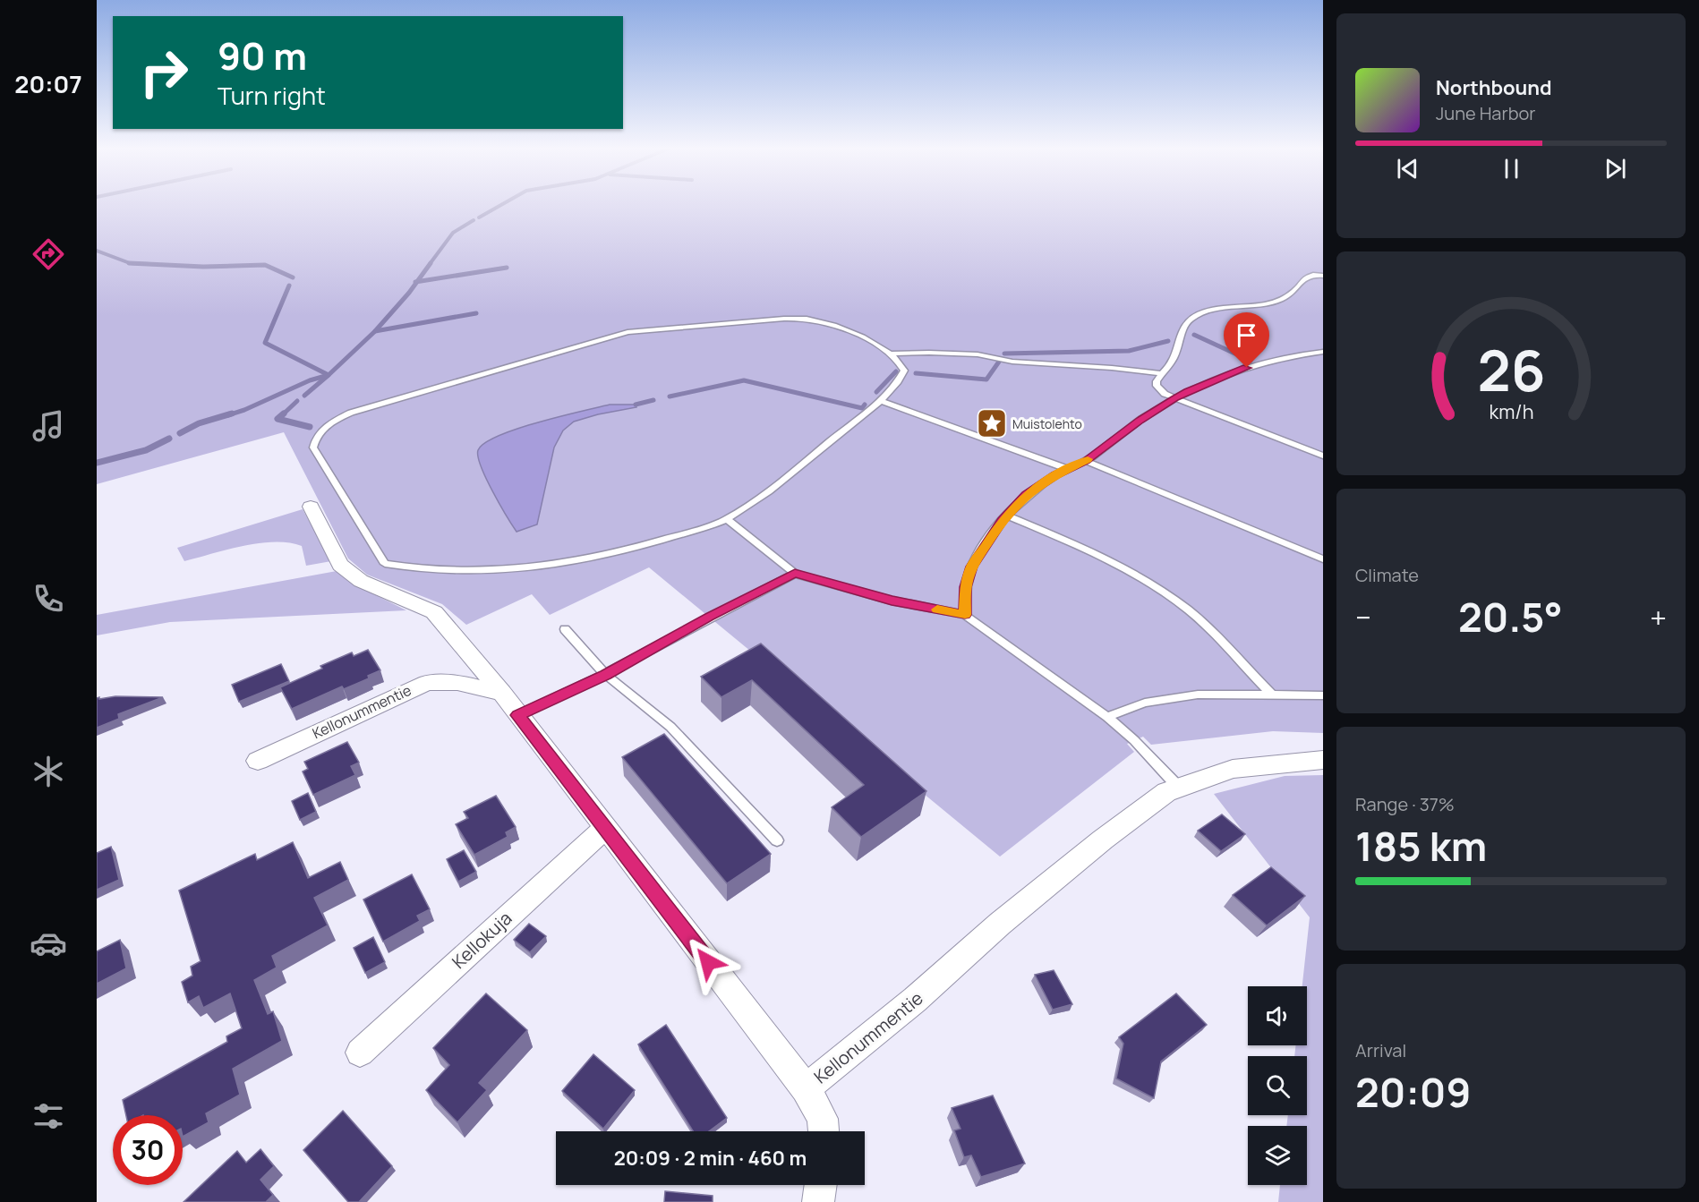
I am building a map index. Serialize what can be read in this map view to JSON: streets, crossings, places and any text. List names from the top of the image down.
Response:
{
  "streets": {
    "street": ["Kellonummentie", "Kellokuja"]
  },
  "crossings": [
    ["Kellonummentie", "Kellokuja"]
  ],
  "places": {
    "place": ["Muistolehto"]
  },
  "page": {
    "tabs": "20:07",
    "turn": ["90 m", "Turn right"],
    "song": ["Northbound", "June Harbor"],
    "tile": [
      "Climate",
      ["Range · 37%", "185 km"],
      ["Arrival", "20:09"]
    ],
    "heat": ["−", "20.5°", "+"],
    "limit": "30",
    "trip": "20:09 · 2 min · 460 m",
    "gauge": ["26", "km/h"]
  }
}
